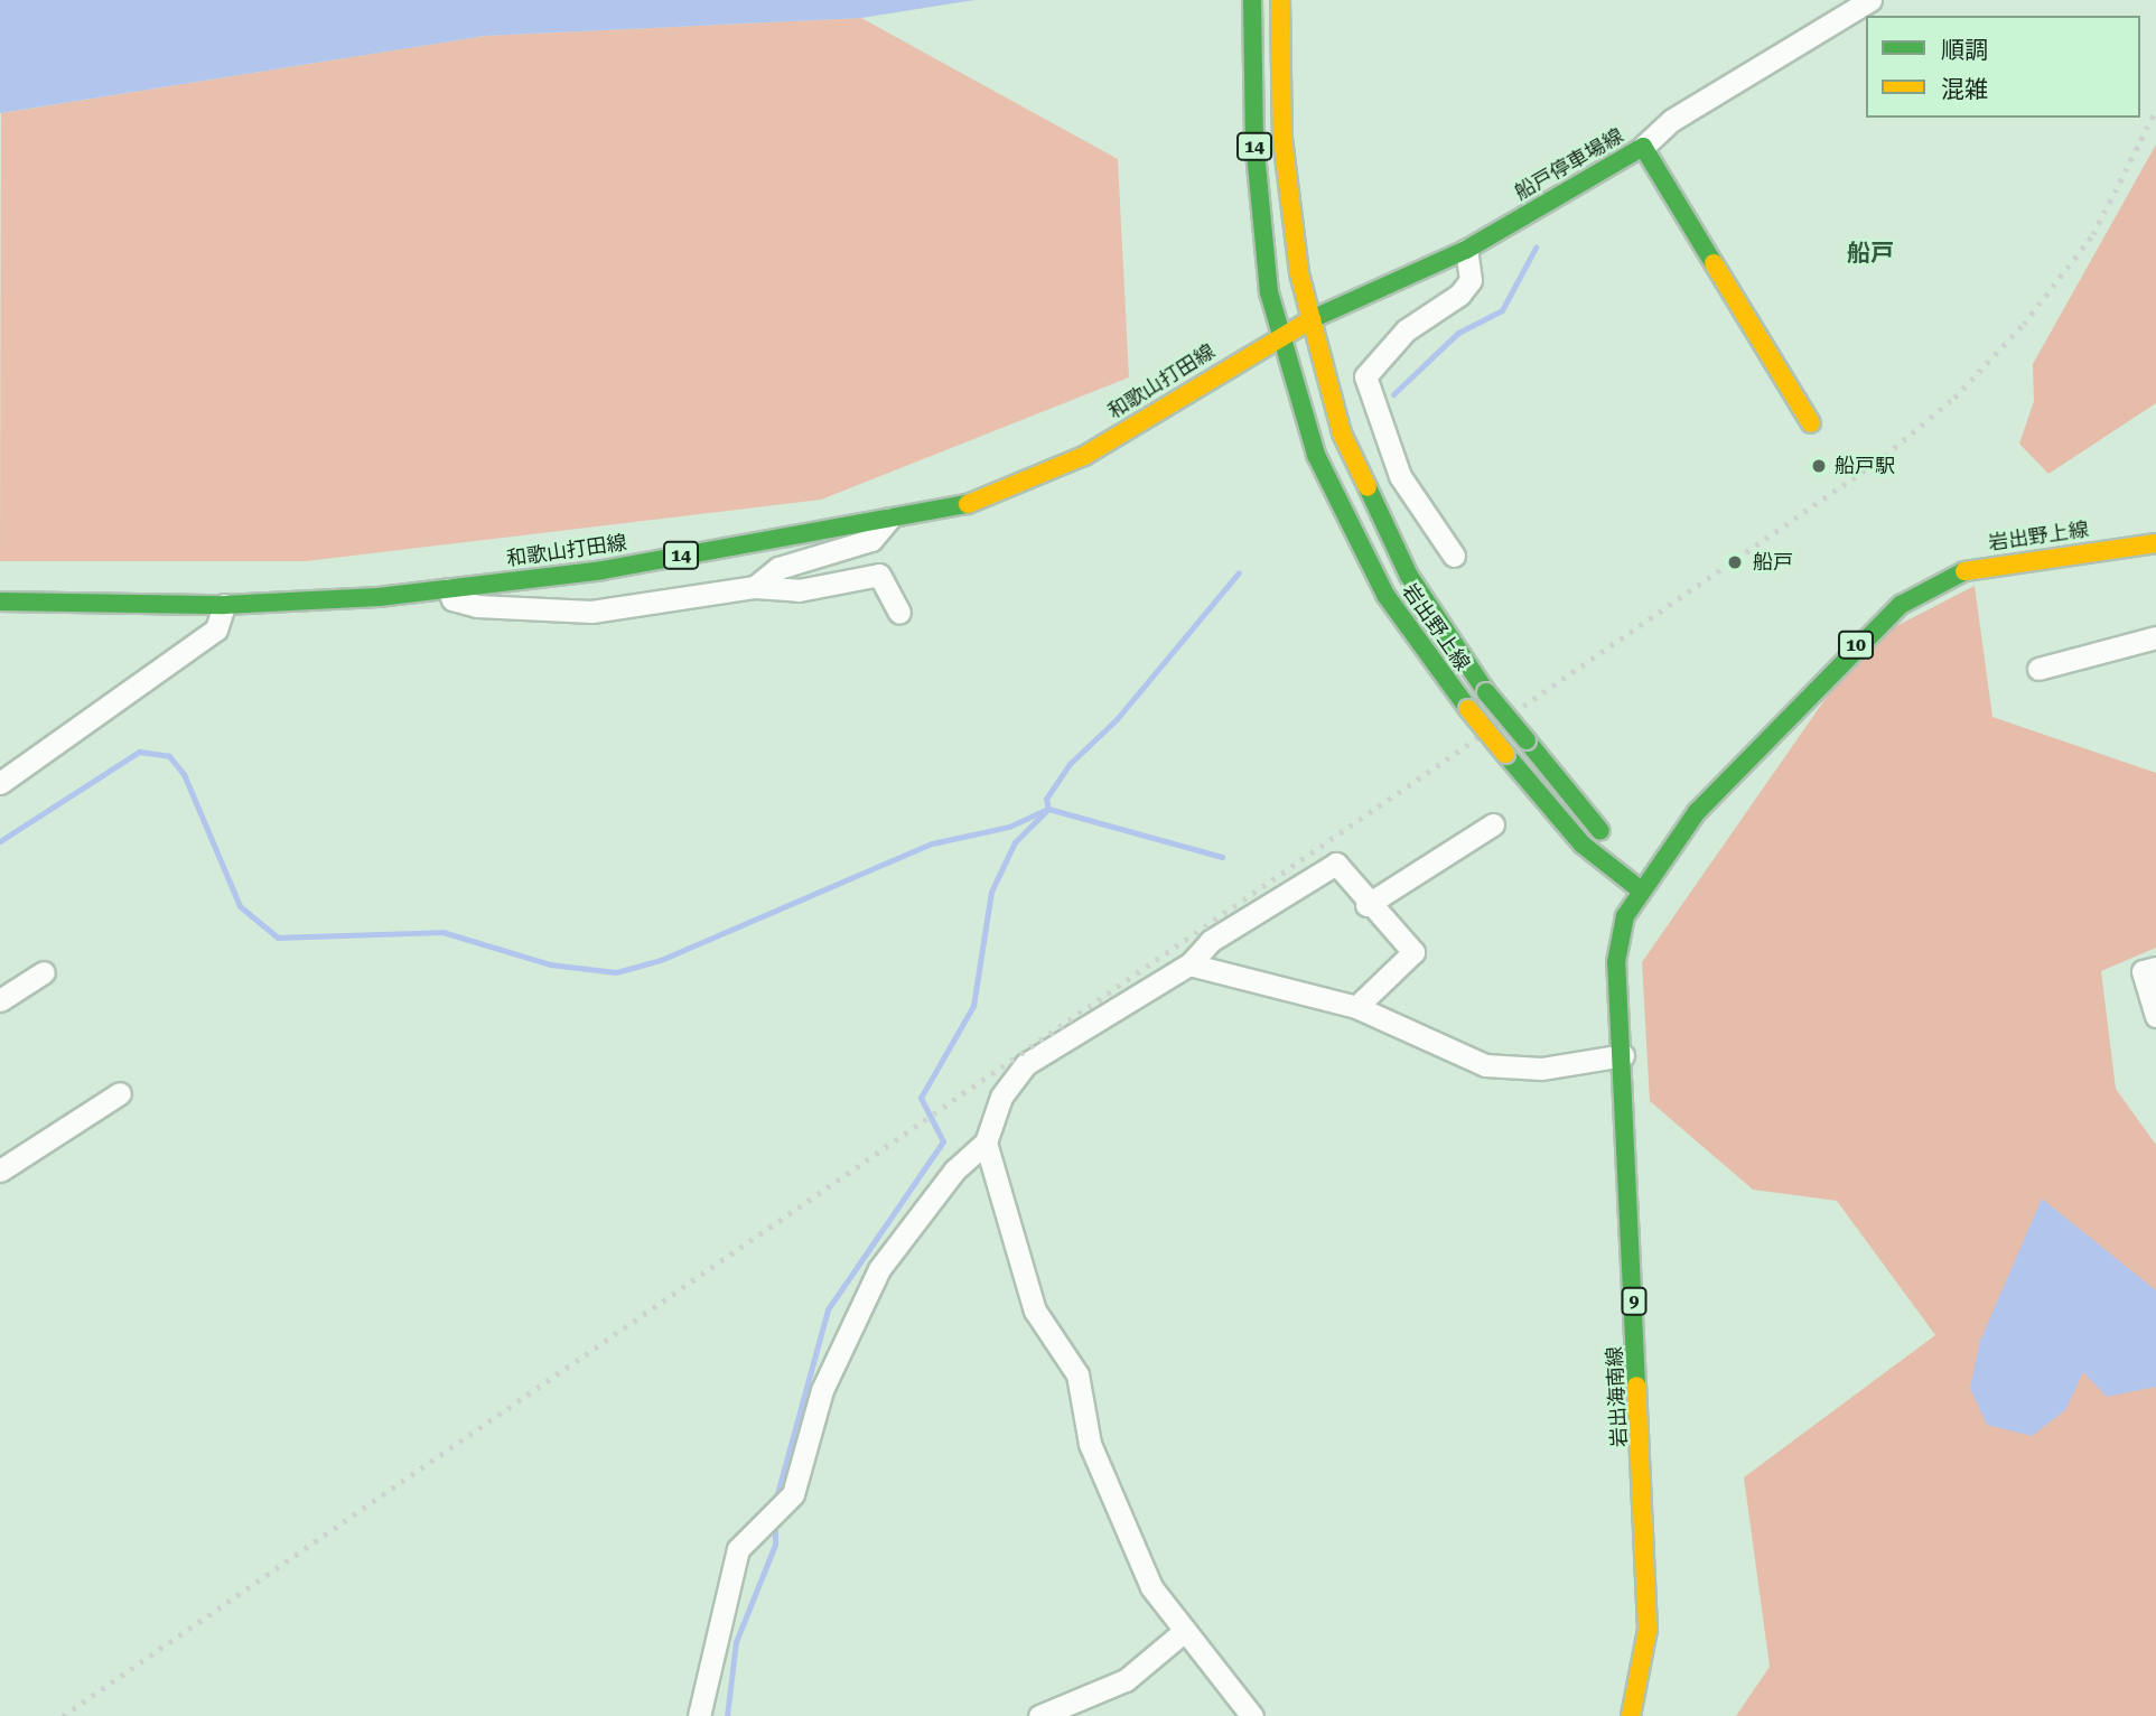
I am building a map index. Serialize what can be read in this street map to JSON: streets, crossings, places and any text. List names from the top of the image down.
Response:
{
  "streets": {
    "main road": [
      "14",
      "船戸停車場線",
      "和歌山打田線",
      "岩出野上線",
      "10",
      "9",
      "岩出海南線"
    ]
  },
  "crossings": [
    ["14", "船戸停車場線"],
    ["14", "和歌山打田線"],
    ["14", "岩出野上線"],
    ["船戸停車場線", "和歌山打田線"],
    ["船戸停車場線", "岩出野上線"],
    ["和歌山打田線", "岩出野上線"],
    ["岩出野上線", "岩出海南線"]
  ],
  "districts": ["船戸"],
  "places": ["船戸駅", "船戸"],
  "legend": ["順調", "混雑"]
}
